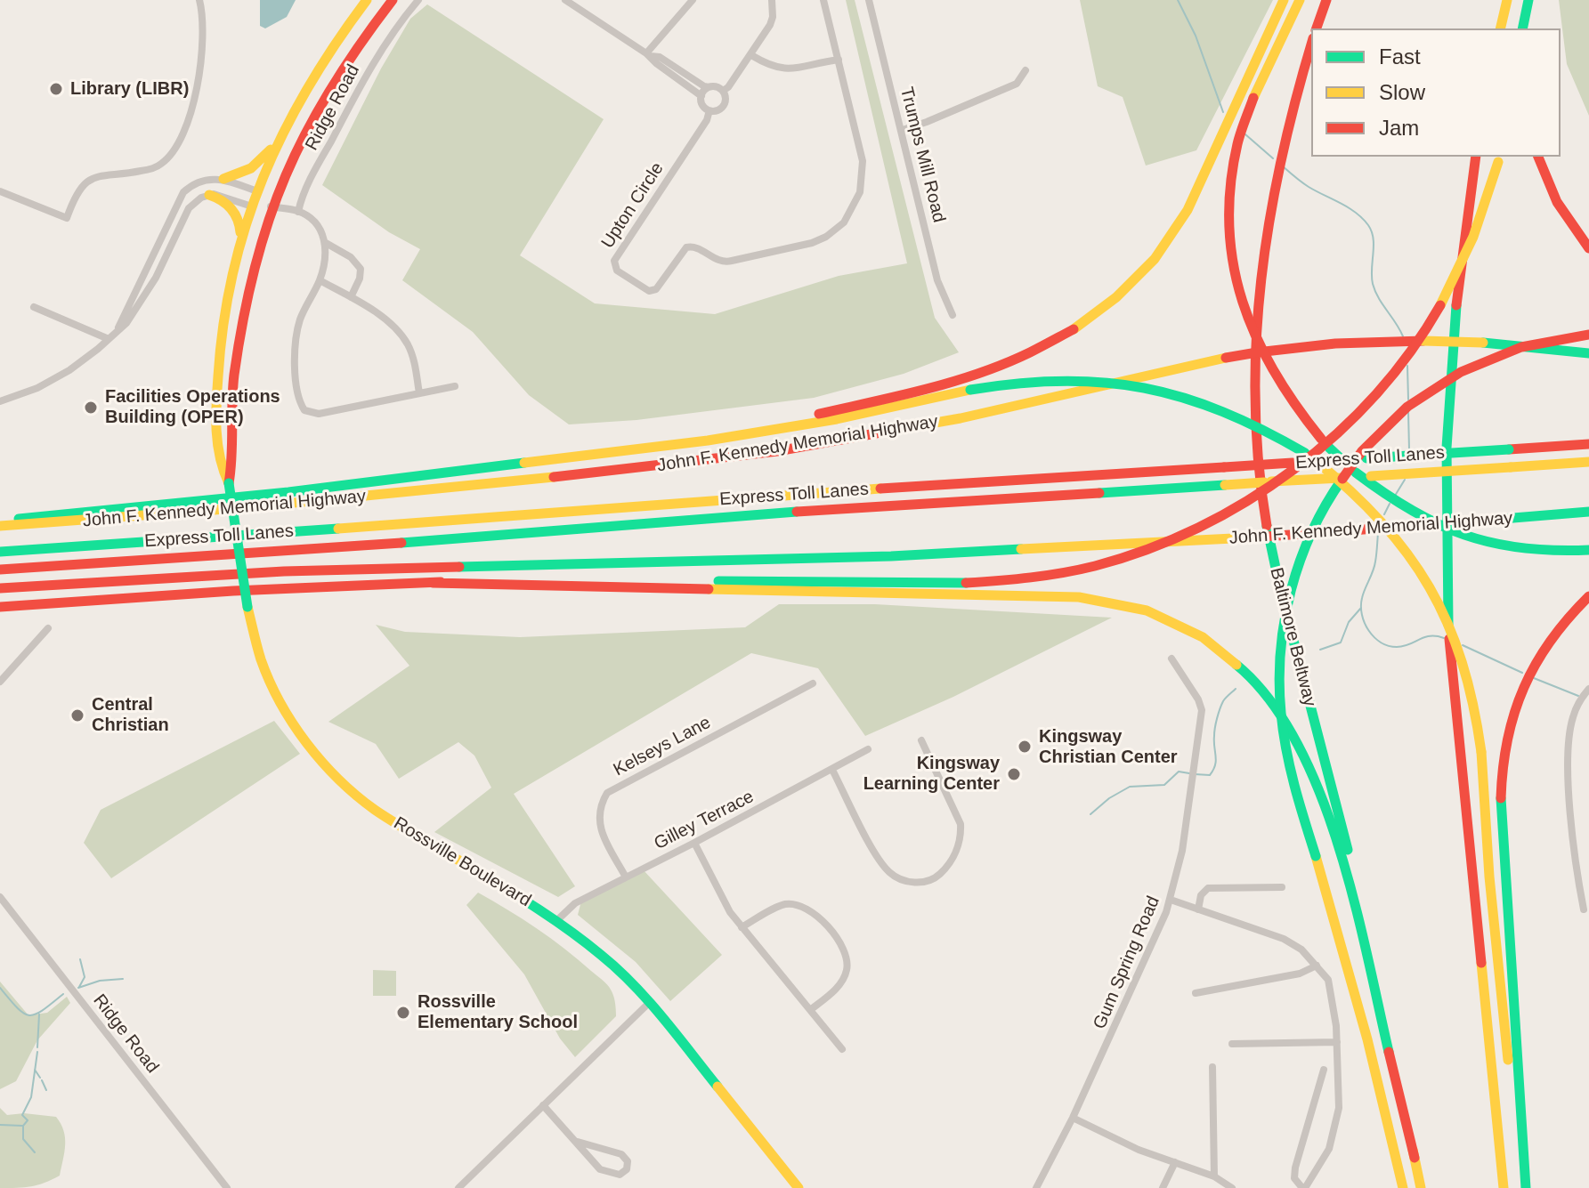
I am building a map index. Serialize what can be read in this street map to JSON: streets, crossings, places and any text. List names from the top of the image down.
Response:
{
  "streets": {
    "main road": [
      "John F. Kennedy Memorial Highway",
      "Express Toll Lanes",
      "Baltimore Beltway",
      "Rossville Boulevard"
    ],
    "street": [
      "Ridge Road",
      "Trumps Mill Road",
      "Upton Circle",
      "Kelseys Lane",
      "Gilley Terrace",
      "Gum Spring Road"
    ]
  },
  "crossings": [
    ["Kelseys Lane", "Gilley Terrace"],
    ["Gilley Terrace", "Rossville Boulevard"]
  ],
  "places": [
    "Library (LIBR)",
    "Facilities Operations Building (OPER)",
    "Central Christian",
    "Kingsway Christian Center",
    "Kingsway Learning Center",
    "Rossville Elementary School"
  ],
  "legend": ["Fast", "Slow", "Jam"]
}
